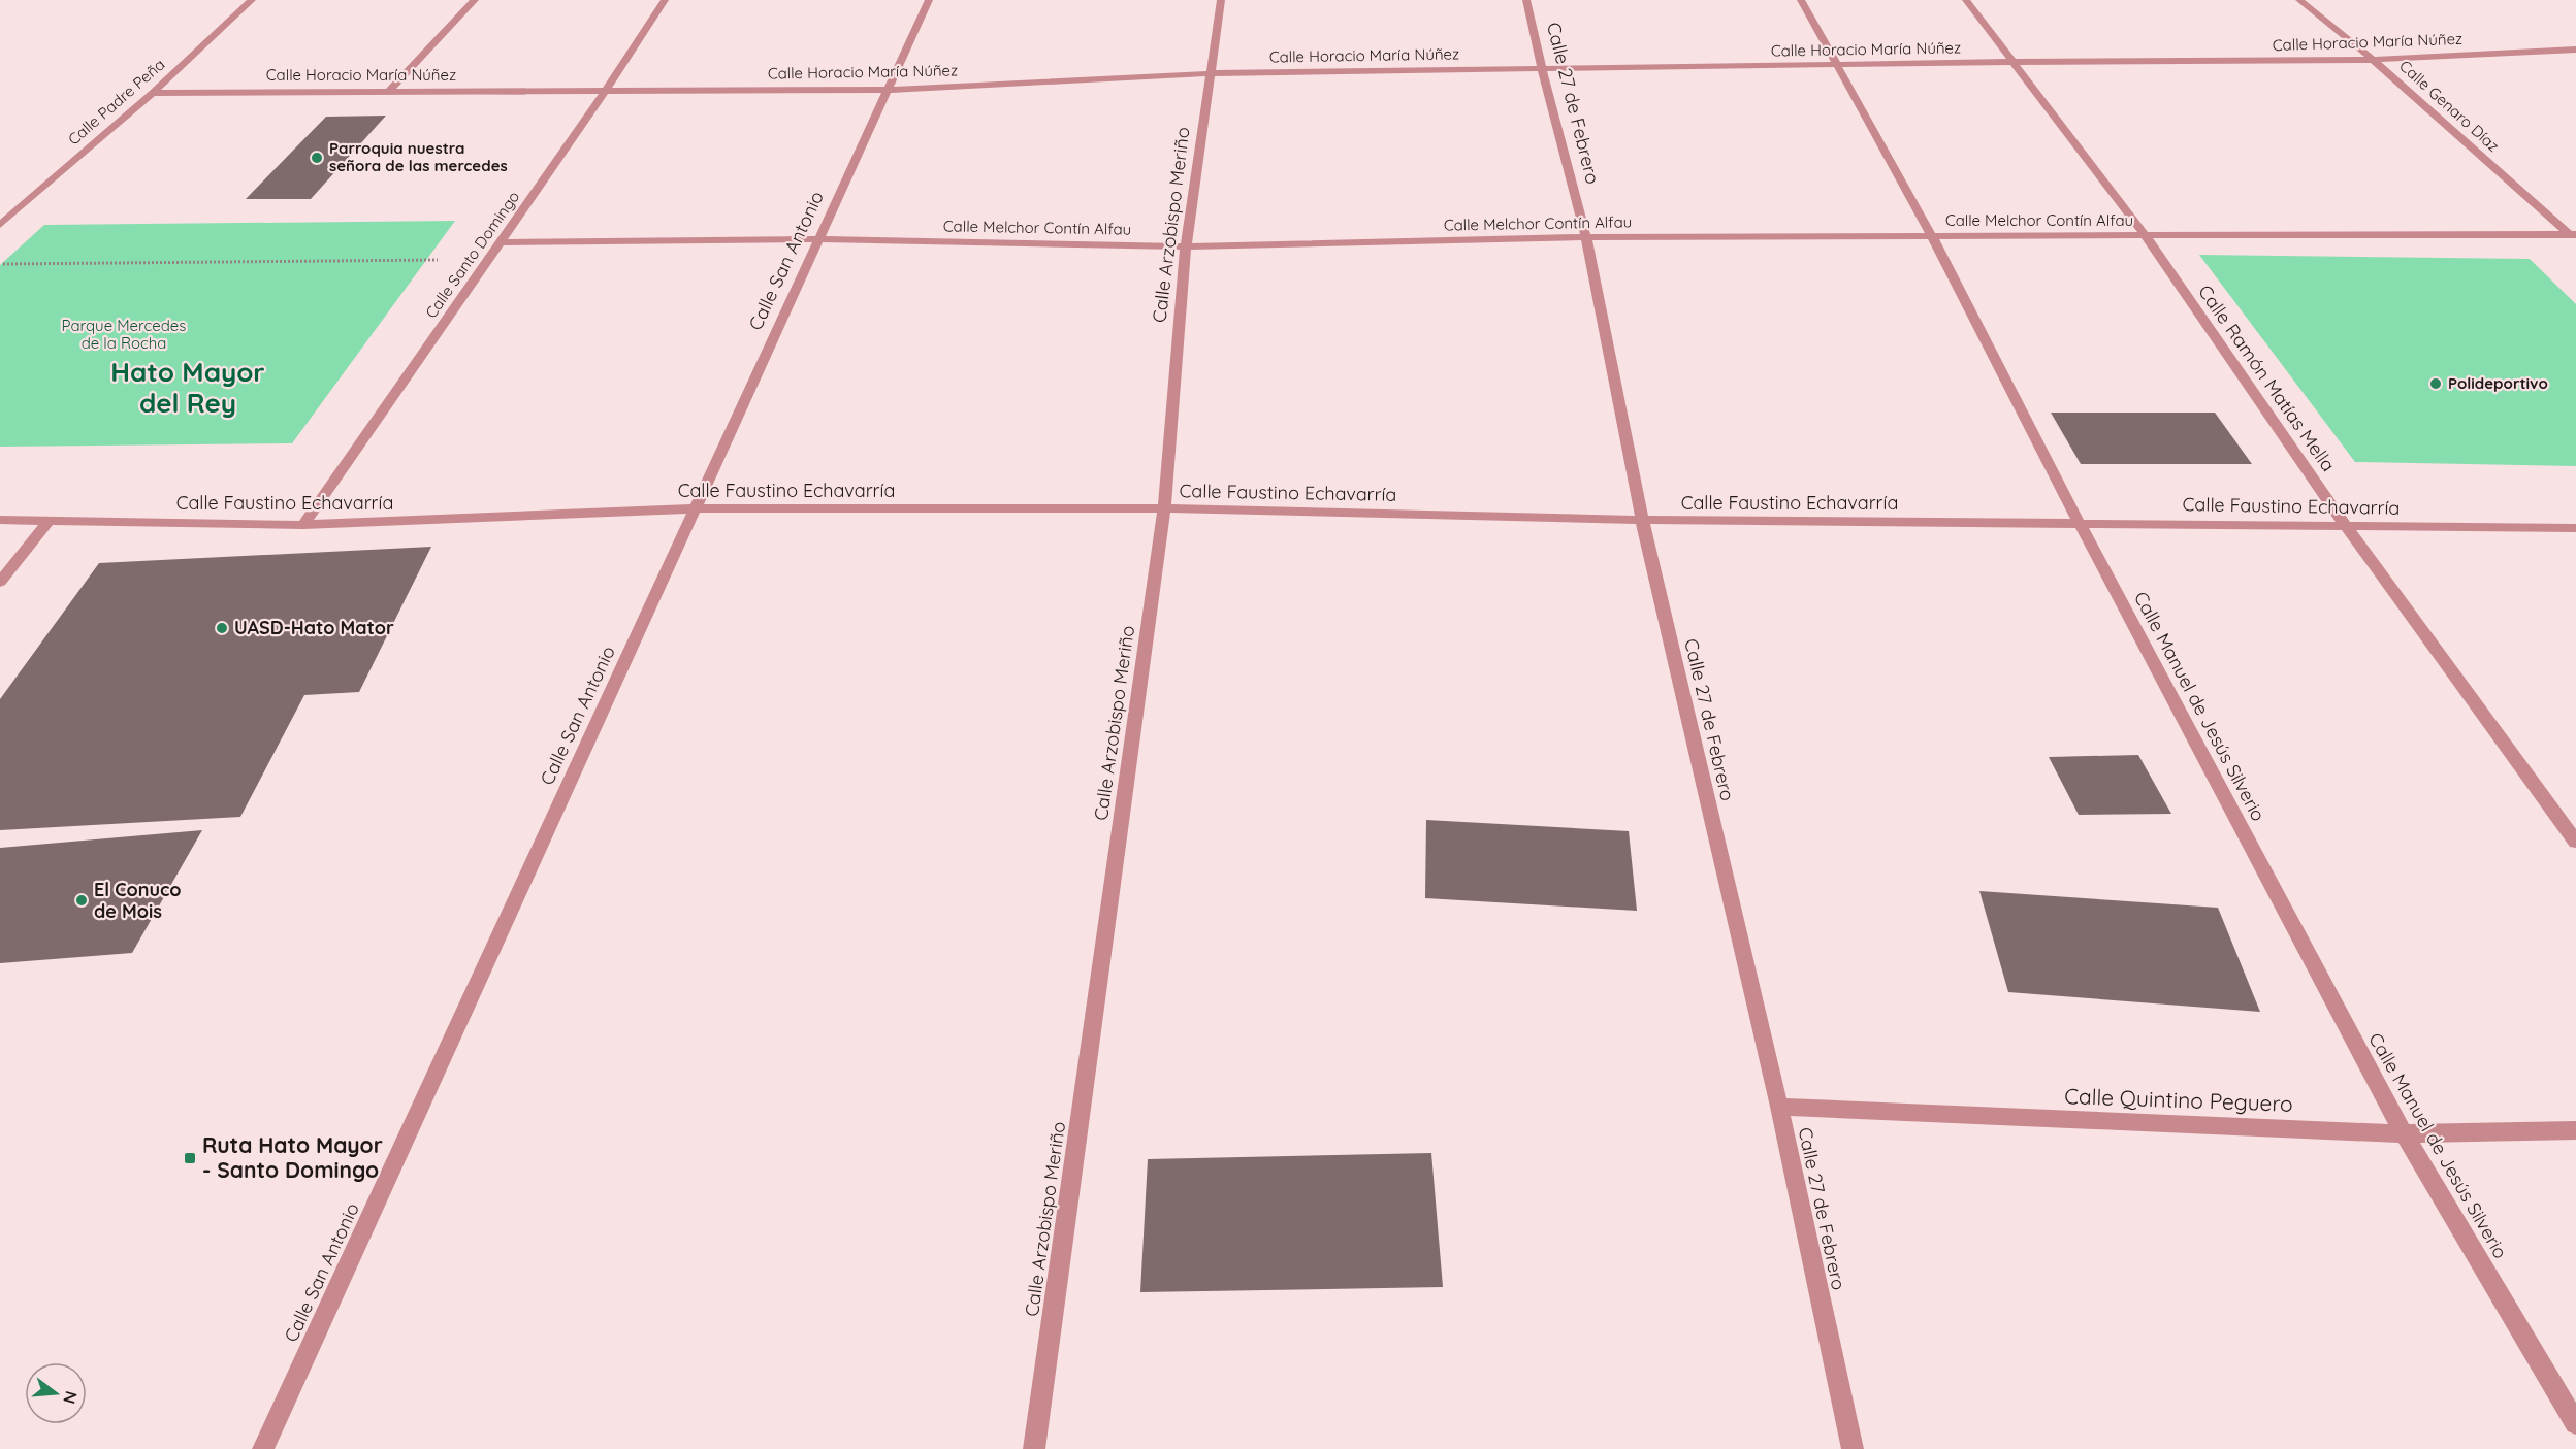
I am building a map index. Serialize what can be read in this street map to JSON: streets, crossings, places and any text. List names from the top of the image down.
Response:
{
  "streets": {
    "street": [
      "Calle Horacio María Núñez",
      "Calle Padre Peña",
      "Calle 27 de Febrero",
      "Calle Genaro Díaz",
      "Calle Melchor Contín Alfau",
      "Calle Arzobispo Meriño",
      "Calle Santo Domingo",
      "Calle San Antonio",
      "Calle Ramón Matías Mella",
      "Calle Faustino Echavarría",
      "Calle Manuel de Jesús Silverio",
      "Calle Quintino Peguero"
    ]
  },
  "crossings": [
    ["Calle Horacio María Núñez", "Calle Padre Peña"],
    ["Calle Horacio María Núñez", "Calle 27 de Febrero"],
    ["Calle Horacio María Núñez", "Calle Genaro Díaz"],
    ["Calle Horacio María Núñez", "Calle Arzobispo Meriño"],
    ["Calle Horacio María Núñez", "Calle Santo Domingo"],
    ["Calle Horacio María Núñez", "Calle San Antonio"],
    ["Calle Horacio María Núñez", "Calle Ramón Matías Mella"],
    ["Calle Horacio María Núñez", "Calle Manuel de Jesús Silverio"],
    ["Calle 27 de Febrero", "Calle Melchor Contín Alfau"],
    ["Calle 27 de Febrero", "Calle Faustino Echavarría"],
    ["Calle 27 de Febrero", "Calle Quintino Peguero"],
    ["Calle Genaro Díaz", "Calle Melchor Contín Alfau"],
    ["Calle Melchor Contín Alfau", "Calle Arzobispo Meriño"],
    ["Calle Melchor Contín Alfau", "Calle Santo Domingo"],
    ["Calle Melchor Contín Alfau", "Calle San Antonio"],
    ["Calle Melchor Contín Alfau", "Calle Ramón Matías Mella"],
    ["Calle Melchor Contín Alfau", "Calle Manuel de Jesús Silverio"],
    ["Calle Arzobispo Meriño", "Calle Faustino Echavarría"],
    ["Calle Santo Domingo", "Calle Faustino Echavarría"],
    ["Calle San Antonio", "Calle Faustino Echavarría"],
    ["Calle Ramón Matías Mella", "Calle Faustino Echavarría"],
    ["Calle Faustino Echavarría", "Calle Manuel de Jesús Silverio"],
    ["Calle Manuel de Jesús Silverio", "Calle Quintino Peguero"]
  ],
  "districts": ["Hato Mayor del Rey"],
  "parks": ["Parque Mercedes de la Rocha"],
  "places": {
    "other": [
      "Parroquia nuestra señora de las mercedes",
      "Polideportivo",
      "UASD-Hato Mator",
      "El Conuco de Mois"
    ],
    "transit": ["Ruta Hato Mayor - Santo Domingo"]
  },
  "north": "right"
}
